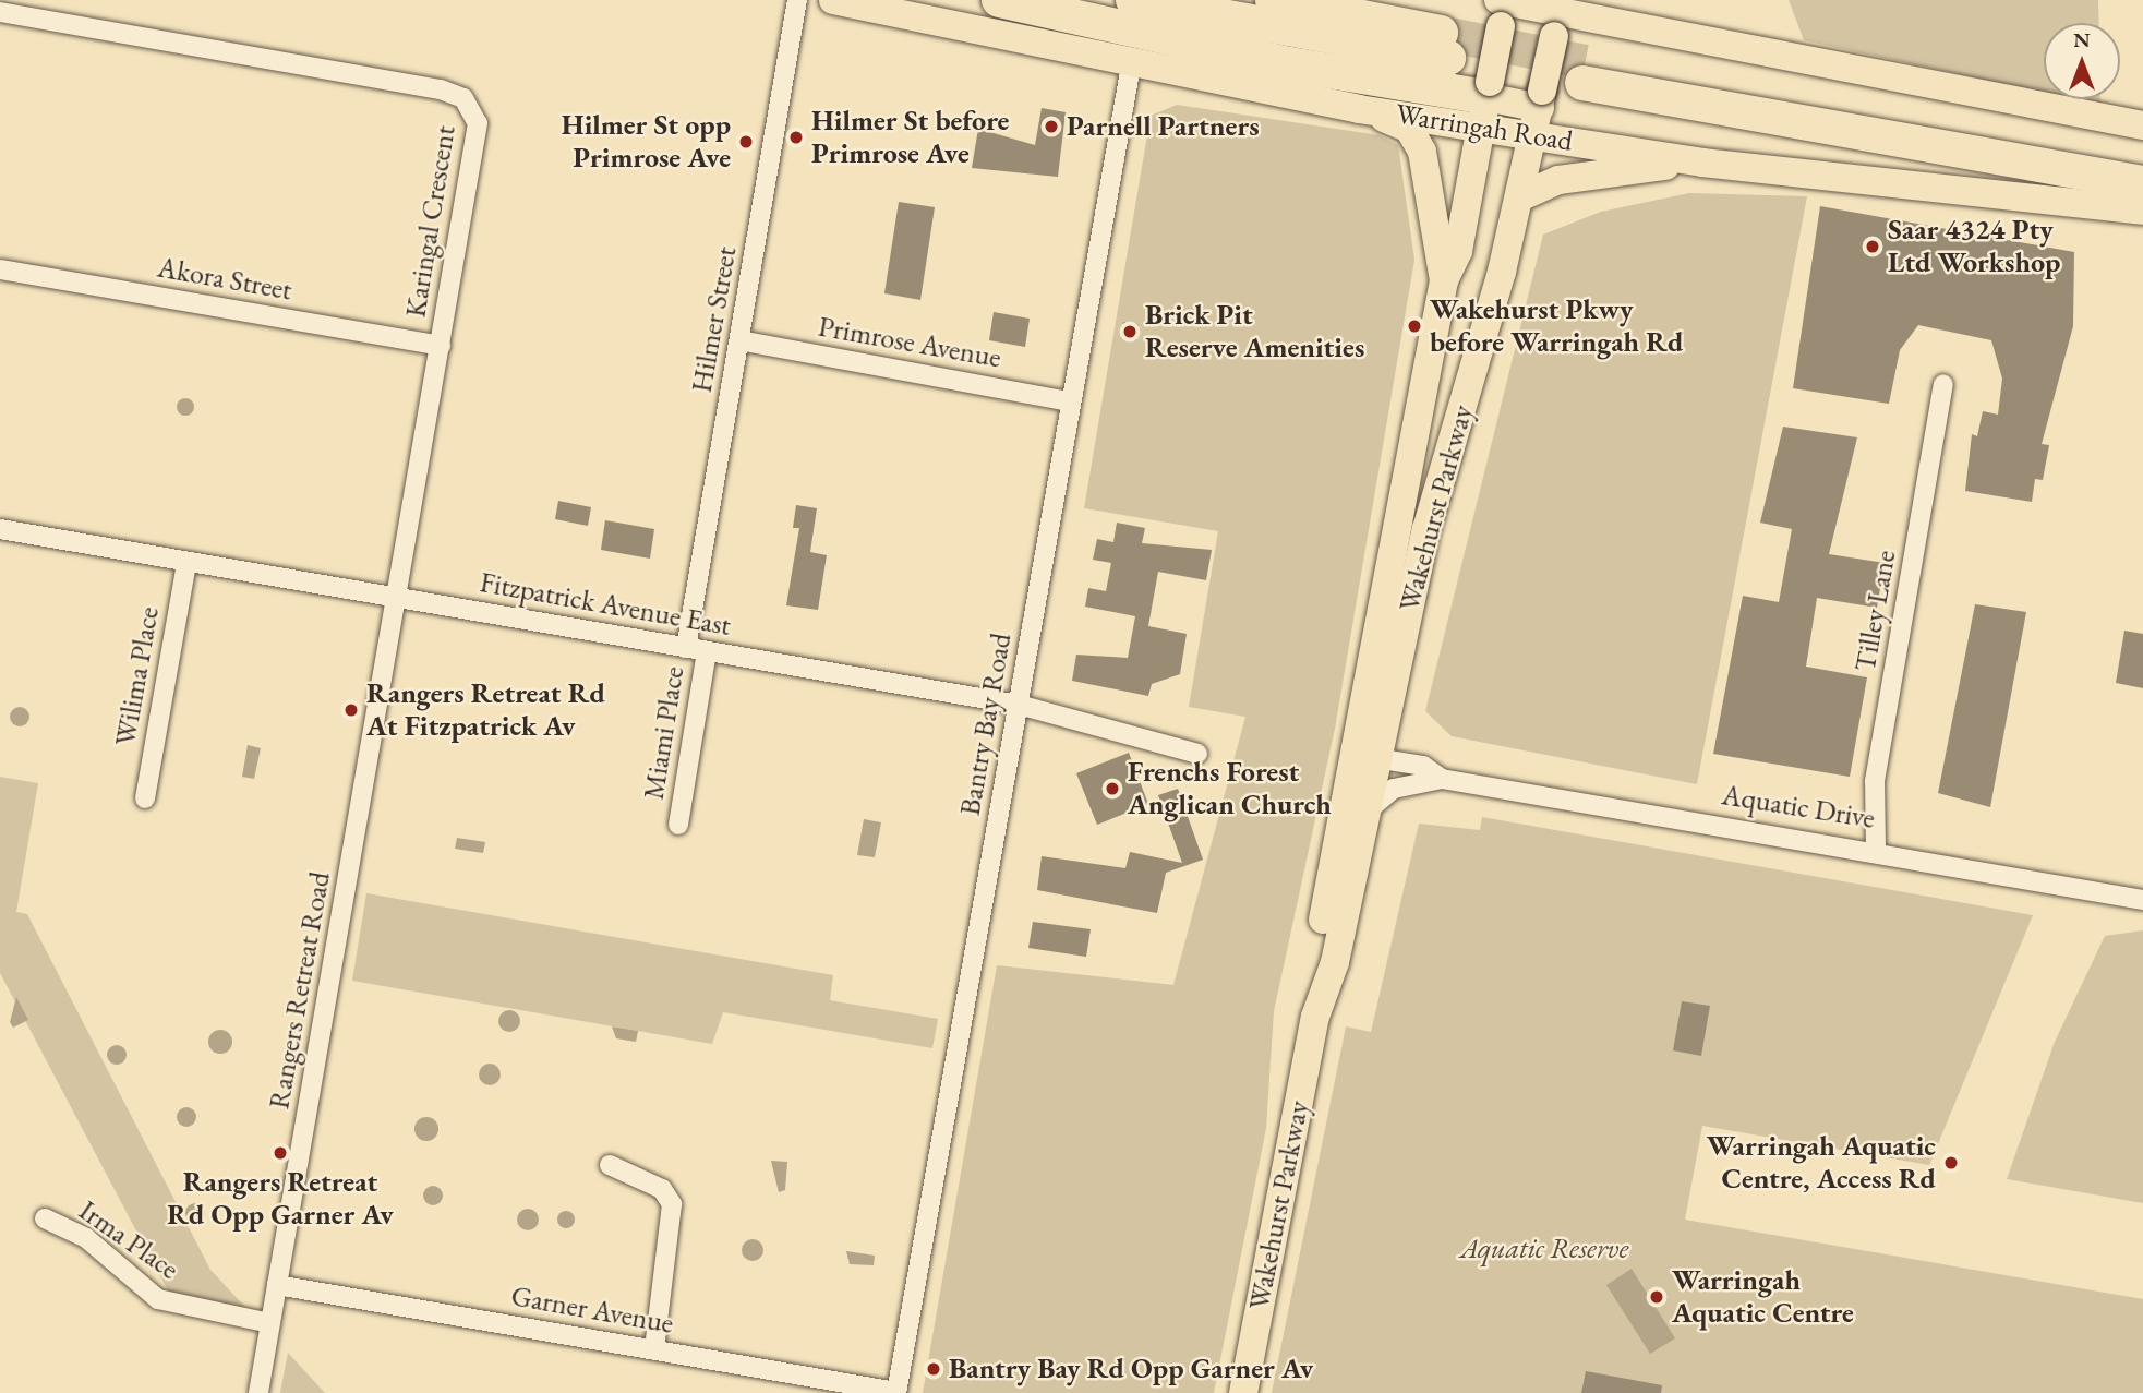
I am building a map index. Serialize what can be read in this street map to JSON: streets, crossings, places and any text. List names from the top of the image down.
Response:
{
  "streets": {
    "main road": ["Warringah Road", "Wakehurst Parkway"],
    "street": [
      "Karingal Crescent",
      "Akora Street",
      "Hilmer Street",
      "Primrose Avenue",
      "Fitzpatrick Avenue East",
      "Tilley Lane",
      "Wilima Place",
      "Bantry Bay Road",
      "Miami Place",
      "Aquatic Drive",
      "Rangers Retreat Road",
      "Irma Place",
      "Garner Avenue"
    ]
  },
  "crossings": [
    ["Warringah Road", "Wakehurst Parkway"],
    ["Warringah Road", "Bantry Bay Road"],
    ["Karingal Crescent", "Akora Street"],
    ["Karingal Crescent", "Fitzpatrick Avenue East"],
    ["Karingal Crescent", "Rangers Retreat Road"],
    ["Hilmer Street", "Primrose Avenue"],
    ["Hilmer Street", "Fitzpatrick Avenue East"],
    ["Primrose Avenue", "Bantry Bay Road"],
    ["Wakehurst Parkway", "Aquatic Drive"],
    ["Fitzpatrick Avenue East", "Wilima Place"],
    ["Fitzpatrick Avenue East", "Bantry Bay Road"],
    ["Fitzpatrick Avenue East", "Miami Place"],
    ["Fitzpatrick Avenue East", "Rangers Retreat Road"],
    ["Tilley Lane", "Aquatic Drive"],
    ["Bantry Bay Road", "Garner Avenue"],
    ["Rangers Retreat Road", "Irma Place"],
    ["Rangers Retreat Road", "Garner Avenue"]
  ],
  "parks": ["Aquatic Reserve"],
  "places": [
    "Parnell Partners",
    "Hilmer St before Primrose Ave",
    "Hilmer St opp Primrose Ave",
    "Saar 4324 Pty Ltd Workshop",
    "Wakehurst Pkwy before Warringah Rd",
    "Brick Pit Reserve Amenities",
    "Rangers Retreat Rd At Fitzpatrick Av",
    "Frenchs Forest Anglican Church",
    "Rangers Retreat Rd Opp Garner Av",
    "Warringah Aquatic Centre, Access Rd",
    "Warringah Aquatic Centre",
    "Bantry Bay Rd Opp Garner Av"
  ],
  "north": "top"
}
